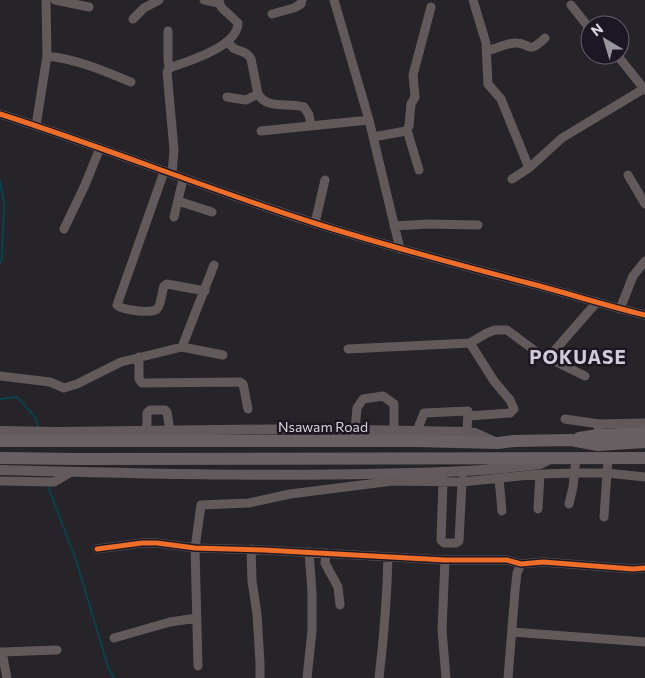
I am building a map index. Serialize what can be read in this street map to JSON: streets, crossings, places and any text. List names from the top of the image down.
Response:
{
  "streets": {
    "highway": ["Nsawam Road"]
  },
  "districts": ["POKUASE"],
  "north": "top left"
}
